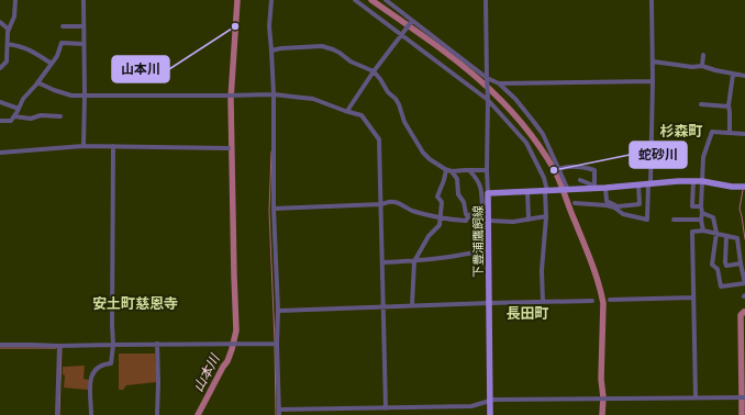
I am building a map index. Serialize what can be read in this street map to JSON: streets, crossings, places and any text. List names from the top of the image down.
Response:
{
  "streets": {
    "main road": ["下豊浦鷹飼線"]
  },
  "districts": ["杉森町", "安土町慈恩寺", "長田町"],
  "water": ["山本川"],
  "places": ["山本川", "蛇砂川"]
}
